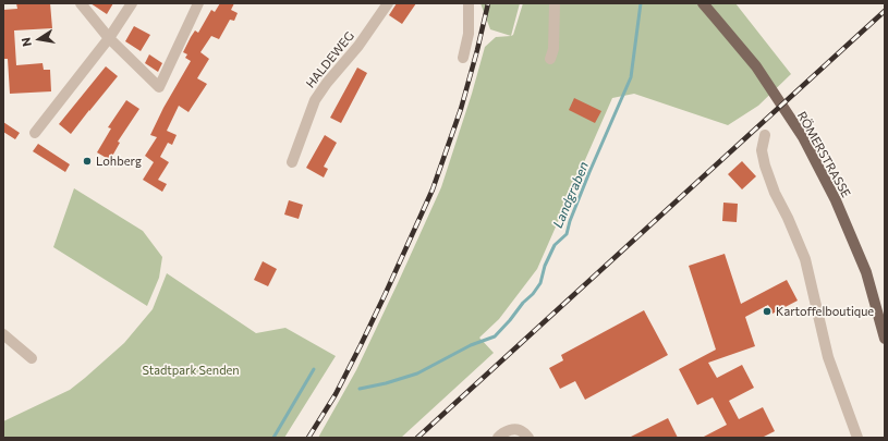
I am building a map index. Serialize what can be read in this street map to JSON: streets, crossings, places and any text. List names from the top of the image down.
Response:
{
  "streets": {
    "main road": ["RÖMERSTRASSE"],
    "street": ["HALDEWEG"]
  },
  "water": ["Landgraben"],
  "parks": ["Stadtpark Senden"],
  "places": ["Lohberg", "Kartoffelboutique"],
  "north": "left"
}
